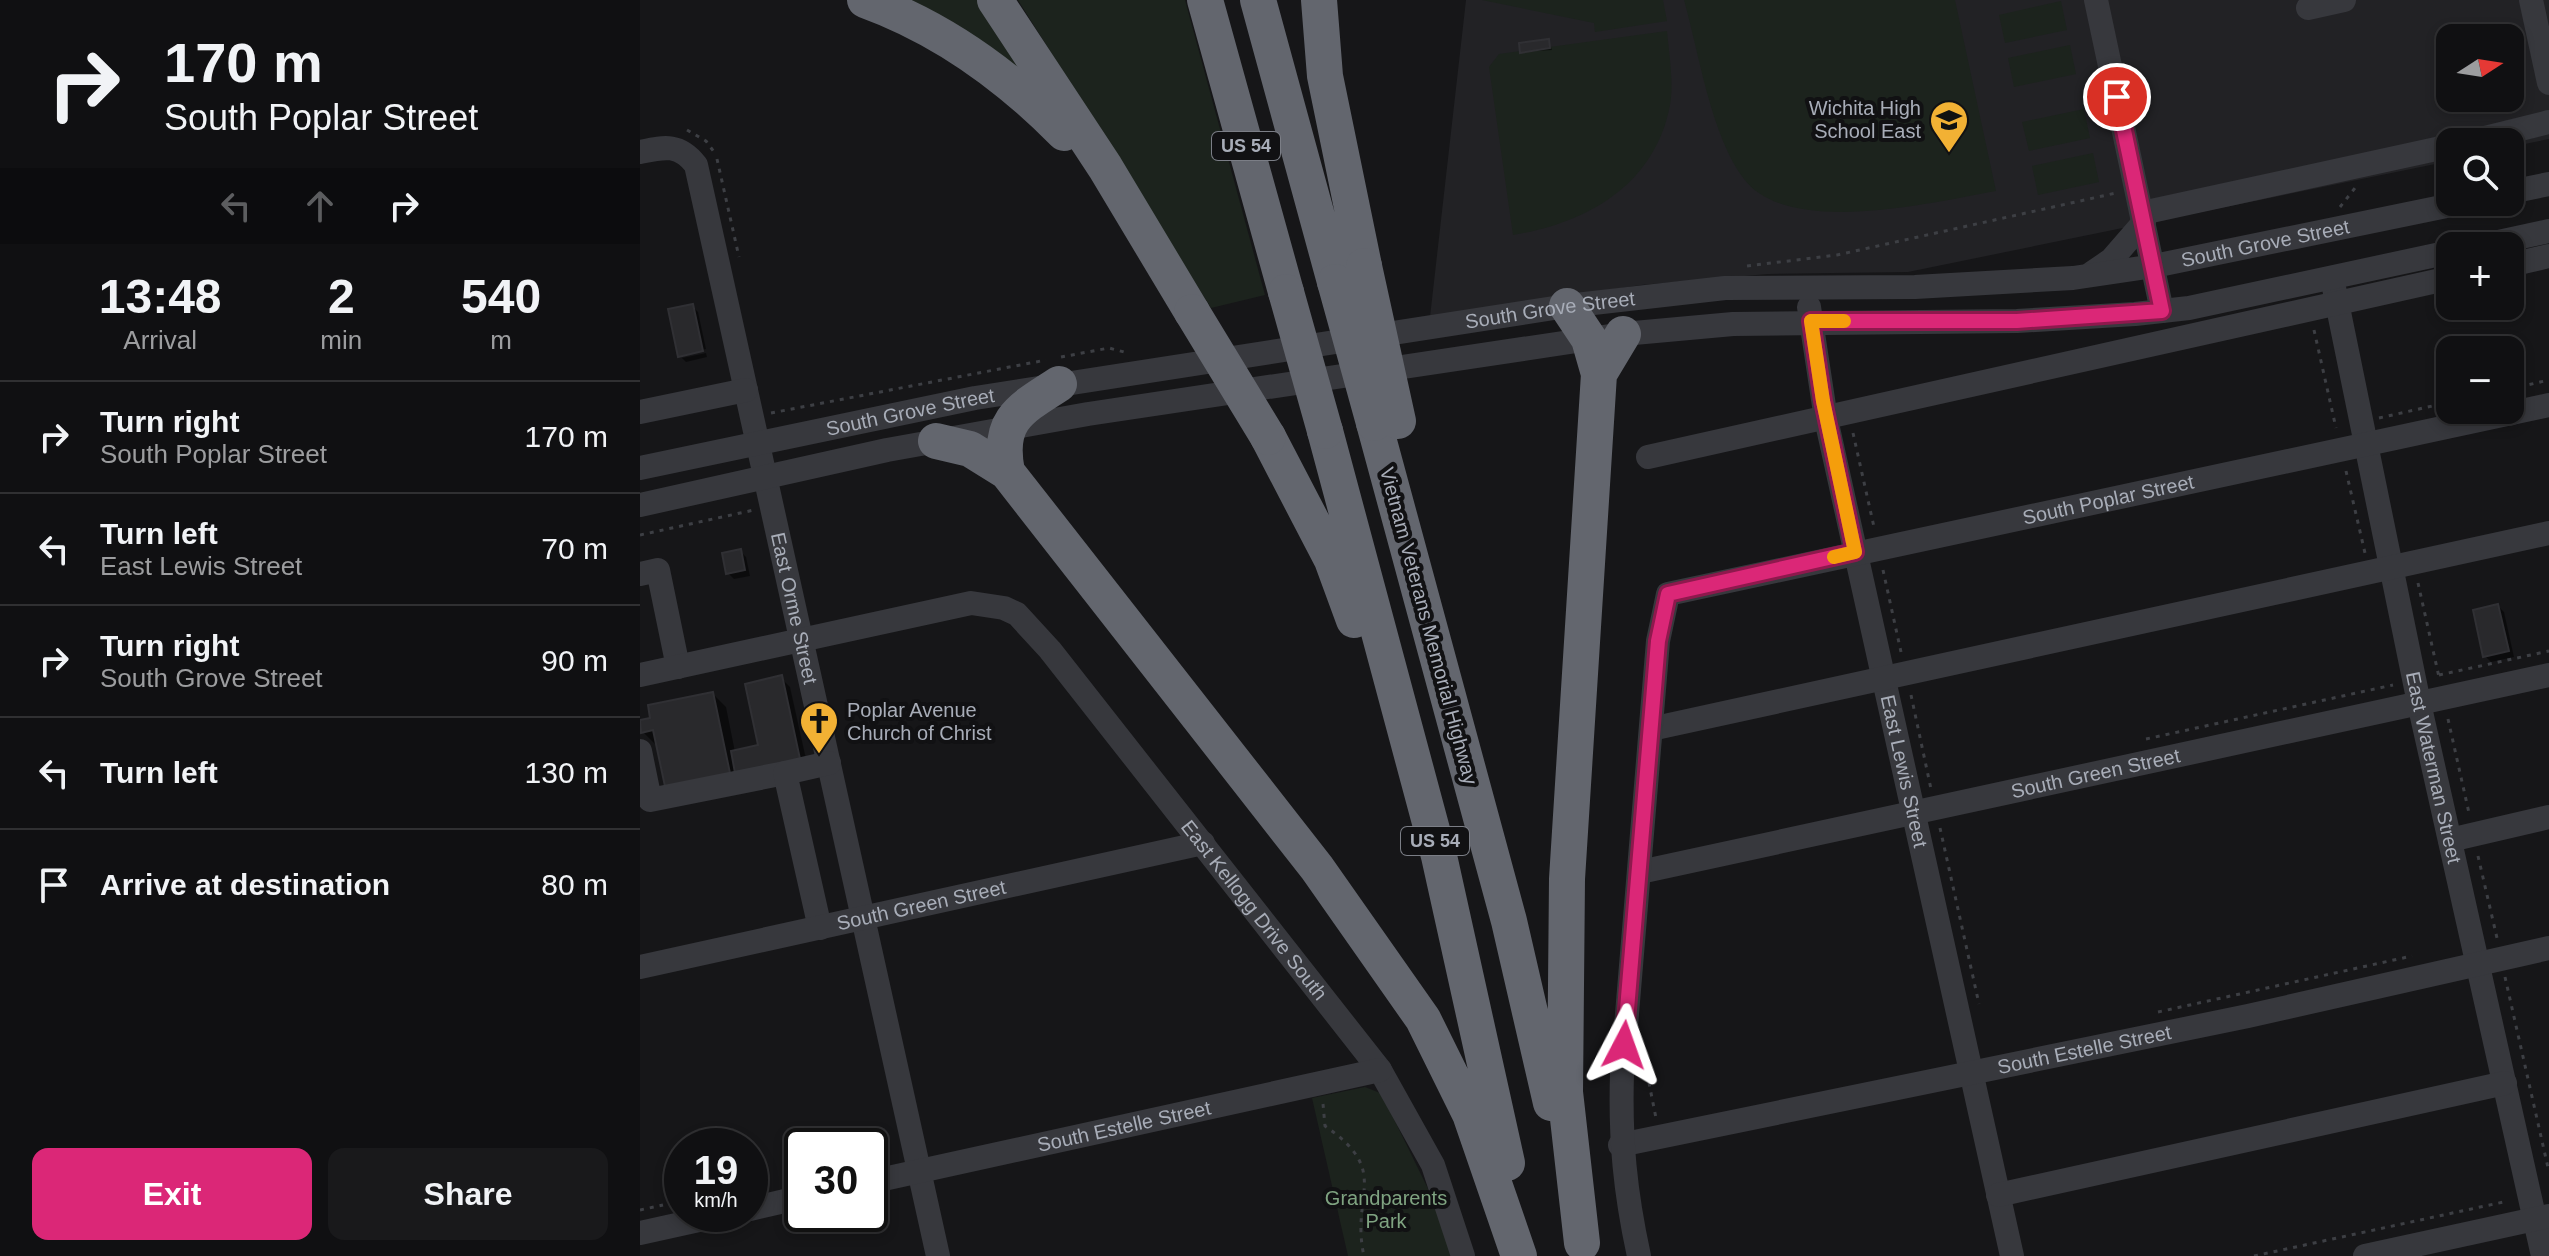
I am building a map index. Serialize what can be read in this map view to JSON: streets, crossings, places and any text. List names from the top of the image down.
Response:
{
  "streets": {
    "highway": ["US 54", "Vietnam Veterans Memorial Highway"],
    "street": [
      "South Grove Street",
      "South Poplar Street",
      "East Orme Street",
      "East Waterman Street",
      "East Lewis Street",
      "South Green Street",
      "East Kellogg Drive South",
      "South Estelle Street"
    ]
  },
  "crossings": [
    ["US 54", "Vietnam Veterans Memorial Highway"],
    ["South Grove Street", "East Orme Street"],
    ["South Grove Street", "East Waterman Street"],
    ["South Grove Street", "East Lewis Street"],
    ["South Poplar Street", "East Waterman Street"],
    ["South Poplar Street", "East Lewis Street"],
    ["East Orme Street", "South Green Street"],
    ["East Orme Street", "East Kellogg Drive South"],
    ["East Orme Street", "South Estelle Street"],
    ["East Waterman Street", "South Green Street"],
    ["East Waterman Street", "South Estelle Street"],
    ["East Lewis Street", "South Green Street"],
    ["East Lewis Street", "South Estelle Street"],
    ["South Green Street", "East Kellogg Drive South"],
    ["East Kellogg Drive South", "South Estelle Street"]
  ],
  "parks": ["Grandparents Park"],
  "places": {
    "school or university": ["Wichita High School East"],
    "church": ["Poplar Avenue Church of Christ"]
  },
  "north": "right",
  "page": {
    "turn": ["170 m", "South Poplar Street"],
    "map_buttons": ["+", "−"],
    "eta": [
      "13:48",
      "Arrival",
      "2",
      "min",
      "540",
      "m"
    ],
    "list": [
      {
        "name": "Turn right",
        "note": "South Poplar Street",
        "value": "170 m"
      },
      {
        "name": "Turn left",
        "note": "East Lewis Street",
        "value": "70 m"
      },
      {
        "name": "Turn right",
        "note": "South Grove Street",
        "value": "90 m"
      },
      {
        "name": "Turn left",
        "value": "130 m"
      },
      {
        "name": "Arrive at destination",
        "value": "80 m"
      }
    ],
    "speed": "19 km/h",
    "limit": "30",
    "buttons": ["Exit", "Share"]
  }
}
